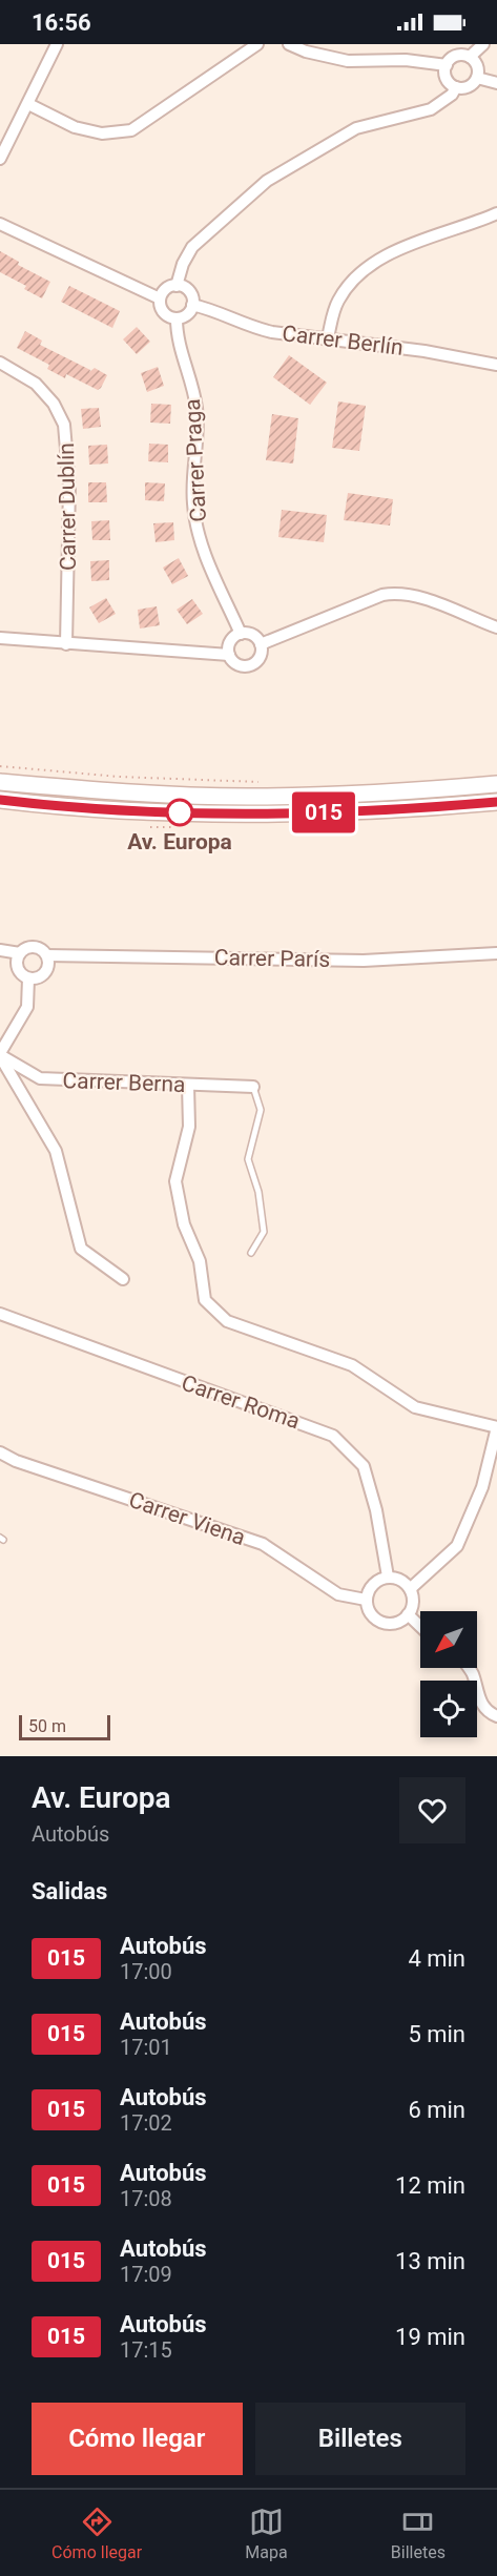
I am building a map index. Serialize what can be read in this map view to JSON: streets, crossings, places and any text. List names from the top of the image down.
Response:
{
  "streets": {
    "street": [
      "Carrer Berlín",
      "Carrer Praga",
      "Carrer Dublín",
      "Carrer París",
      "Carrer Berna",
      "Carrer Roma",
      "Carrer Viena"
    ]
  },
  "crossings": [
    ["Carrer Berlín", "Carrer Praga"],
    ["Carrer Roma", "Carrer Viena"]
  ],
  "places": ["Av. Europa"],
  "lines": ["bus line 015"],
  "scale_bar": "50 m",
  "north": "bottom left",
  "page": {
    "status": "16:56",
    "on_map": "015",
    "scale": "50 m",
    "heading": [
      ["Av. Europa", "Autobús"],
      "Salidas"
    ],
    "list": [
      {
        "mark": "015",
        "name": "Autobús",
        "note": "17:00",
        "value": "4 min"
      },
      {
        "mark": "015",
        "name": "Autobús",
        "note": "17:01",
        "value": "5 min"
      },
      {
        "mark": "015",
        "name": "Autobús",
        "note": "17:02",
        "value": "6 min"
      },
      {
        "mark": "015",
        "name": "Autobús",
        "note": "17:08",
        "value": "12 min"
      },
      {
        "mark": "015",
        "name": "Autobús",
        "note": "17:09",
        "value": "13 min"
      },
      {
        "mark": "015",
        "name": "Autobús",
        "note": "17:15",
        "value": "19 min"
      }
    ],
    "buttons": ["Cómo llegar", "Billetes"],
    "tabs": ["Cómo llegar", "Mapa", "Billetes"]
  }
}
